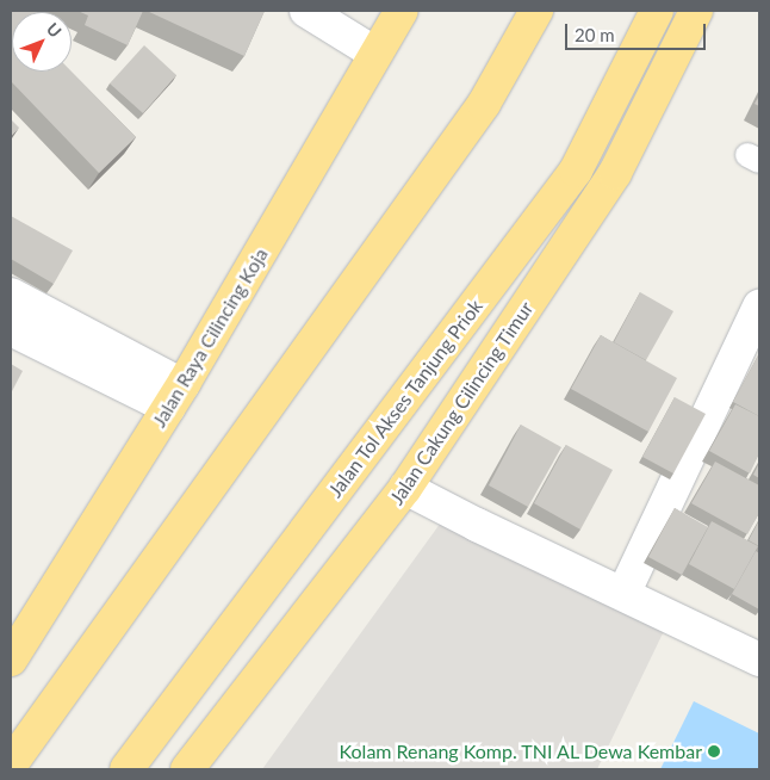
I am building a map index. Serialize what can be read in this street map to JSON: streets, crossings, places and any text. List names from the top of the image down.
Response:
{
  "streets": {
    "highway": ["Jalan Raya Cilincing Koja", "Jalan Tol Akses Tanjung Priok", "Jalan Cakung Cilincing Timur"]
  },
  "places": ["Kolam Renang Komp. TNI AL Dewa Kembar"],
  "scale_bar": "20 m",
  "north": "top right"
}
